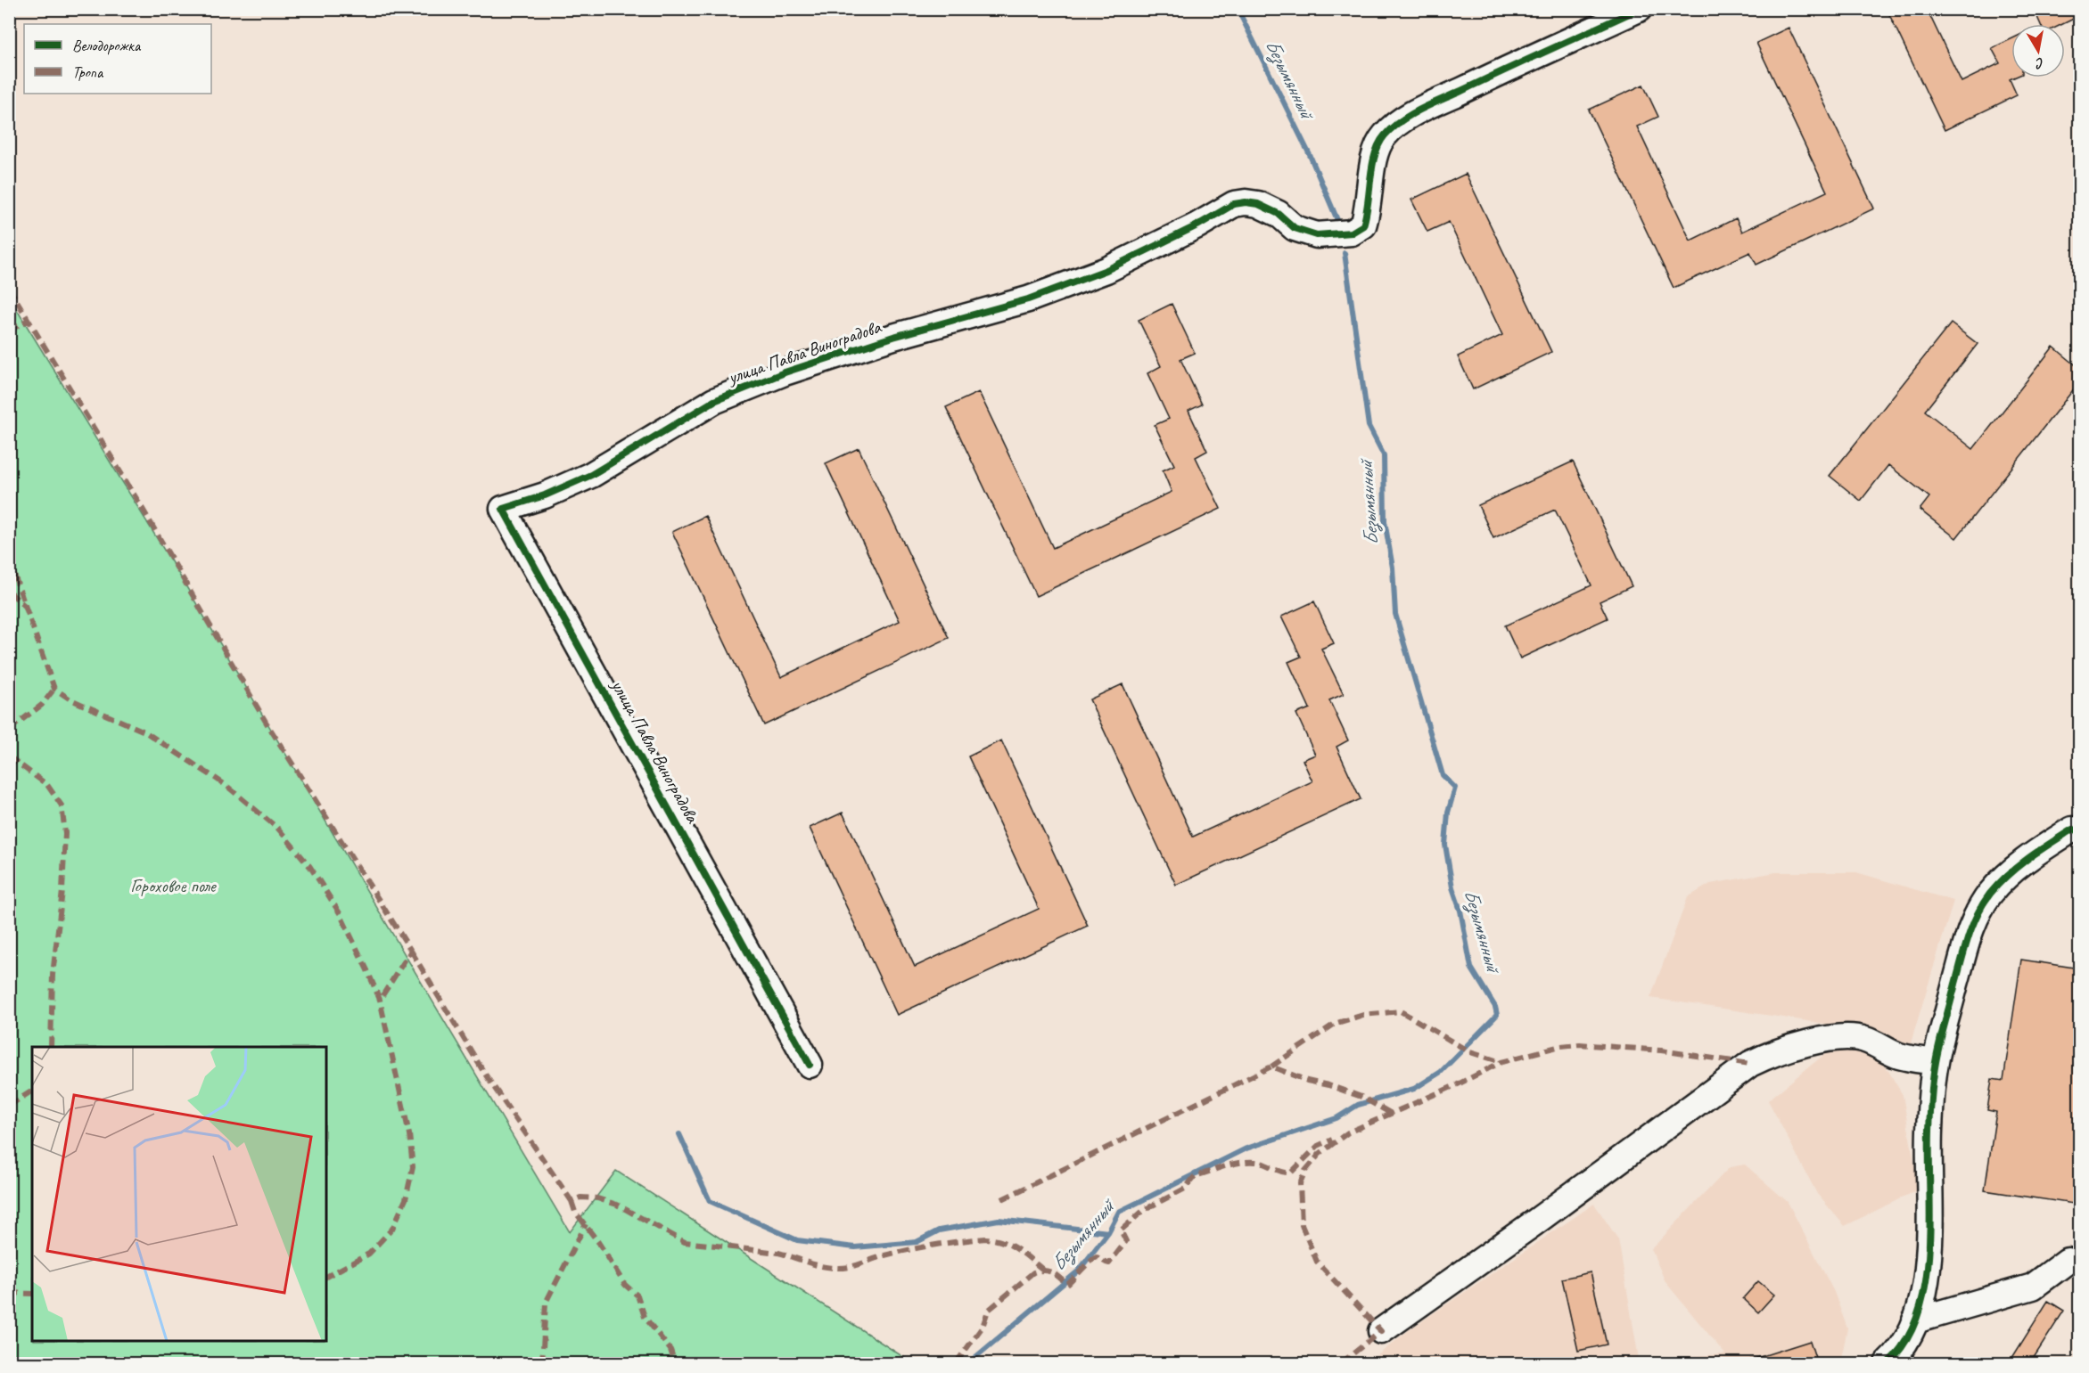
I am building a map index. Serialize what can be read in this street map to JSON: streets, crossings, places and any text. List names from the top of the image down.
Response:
{
  "streets": {
    "street": ["улица Павла Виноградова"]
  },
  "water": ["Безымянный"],
  "parks": ["Гороховое поле"],
  "legend": ["Велодорожка", "Тропа"],
  "north": "bottom"
}
